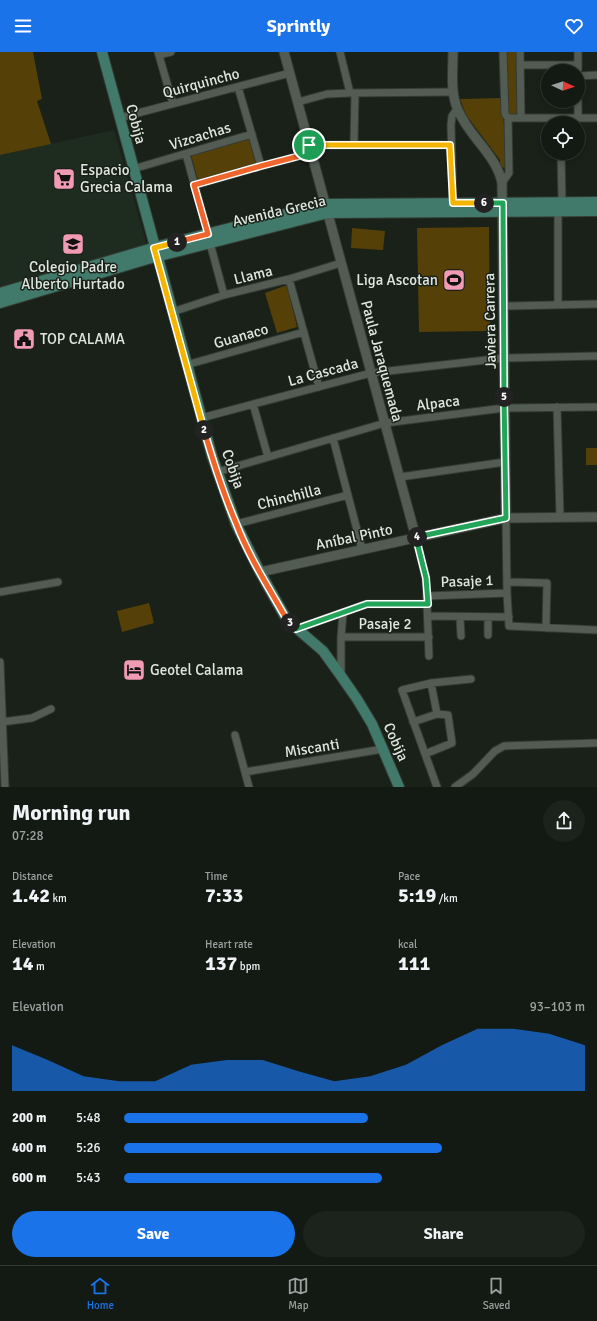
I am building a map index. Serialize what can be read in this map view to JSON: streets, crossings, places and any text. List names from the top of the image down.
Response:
{
  "streets": {
    "main road": ["Cobija", "Avenida Grecia"],
    "street": [
      "Quirquincho",
      "Vizcachas",
      "Llama",
      "Javiera Carrera",
      "Guanaco",
      "Paula Jaraquemada",
      "La Cascada",
      "Alpaca",
      "Chinchilla",
      "Aníbal Pinto",
      "Pasaje 1",
      "Pasaje 2",
      "Miscanti"
    ]
  },
  "crossings": [
    ["Quirquincho", "Cobija"],
    ["Quirquincho", "Paula Jaraquemada"],
    ["Cobija", "Vizcachas"],
    ["Cobija", "Avenida Grecia"],
    ["Cobija", "Llama"],
    ["Cobija", "Guanaco"],
    ["Cobija", "La Cascada"],
    ["Cobija", "Alpaca"],
    ["Cobija", "Chinchilla"],
    ["Cobija", "Aníbal Pinto"],
    ["Cobija", "Pasaje 1"],
    ["Cobija", "Miscanti"],
    ["Avenida Grecia", "Javiera Carrera"],
    ["Avenida Grecia", "Paula Jaraquemada"],
    ["Llama", "Paula Jaraquemada"],
    ["Javiera Carrera", "La Cascada"],
    ["Javiera Carrera", "Alpaca"],
    ["Javiera Carrera", "Aníbal Pinto"],
    ["Javiera Carrera", "Pasaje 1"],
    ["Javiera Carrera", "Pasaje 2"],
    ["Paula Jaraquemada", "La Cascada"],
    ["Paula Jaraquemada", "Alpaca"],
    ["Paula Jaraquemada", "Aníbal Pinto"],
    ["Paula Jaraquemada", "Pasaje 1"],
    ["Paula Jaraquemada", "Pasaje 2"]
  ],
  "places": {
    "supermarket": ["Espacio Grecia Calama"],
    "school or university": ["Colegio Padre Alberto Hurtado"],
    "sports": ["Liga Ascotan"],
    "public building": ["TOP CALAMA"],
    "hotel": ["Geotel Calama"]
  },
  "north": "right",
  "page": {
    "header": "Sprintly",
    "pins": [
      "6",
      "1",
      "5",
      "2",
      "4",
      "3"
    ],
    "heading": ["Morning run", "07:28"],
    "stats": [
      ["Distance", "1.42 km"],
      ["Time", "7:33"],
      ["Pace", "5:19 /km"],
      ["Elevation", "14 m"],
      ["Heart rate", "137 bpm"],
      ["kcal", "111"]
    ],
    "chart": ["Elevation", "93–103 m"],
    "list": [
      {
        "name": "200 m",
        "note": "5:48"
      },
      {
        "name": "400 m",
        "note": "5:26"
      },
      {
        "name": "600 m",
        "note": "5:43"
      }
    ],
    "buttons": ["Save", "Share"],
    "tabs": ["Home", "Map", "Saved"]
  }
}
